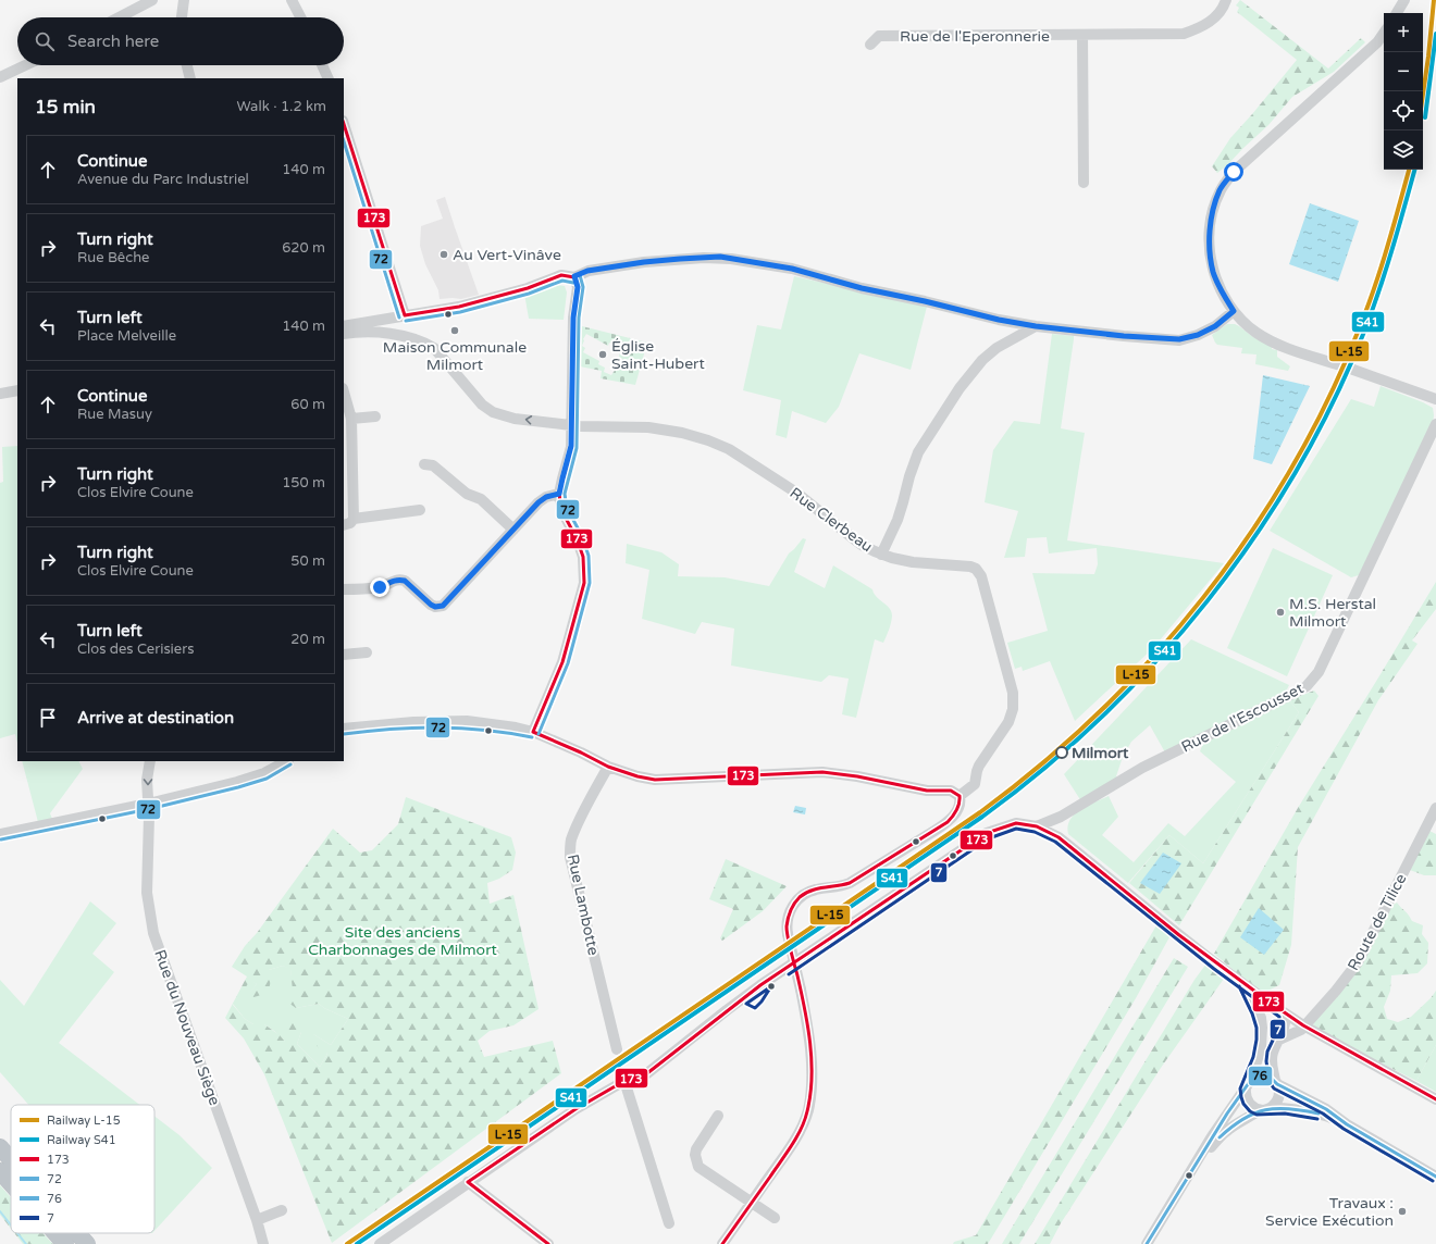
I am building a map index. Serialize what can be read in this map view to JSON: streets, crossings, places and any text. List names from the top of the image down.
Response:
{
  "streets": {
    "street": [
      "Rue de l'Eperonnerie",
      "Rue Clerbeau",
      "Rue de l'Escousset",
      "Rue Lambotte",
      "Route de Tilice",
      "Rue du Nouveau Siège"
    ]
  },
  "parks": ["Site des anciens Charbonnages de Milmort"],
  "places": [
    "Au Vert-Vinâve",
    "Maison Communale Milmort",
    "Église Saint-Hubert",
    "M.S. Herstal Milmort",
    "Milmort",
    "Travaux : Service Exécution"
  ],
  "lines": [
    "rail line L-15",
    "rail line S41",
    "transit line 173",
    "transit line 72",
    "transit line 7",
    "transit line 76"
  ],
  "legend": [
    "Railway L-15",
    "Railway S41",
    "173",
    "72",
    "76",
    "7"
  ],
  "page": {
    "map_buttons": ["+", "−"],
    "search": "Search here",
    "heading": ["15 min", "Walk · 1.2 km"],
    "list": [
      ["Continue", "Avenue du Parc Industriel", "140 m"],
      ["Turn right", "Rue Bêche", "620 m"],
      ["Turn left", "Place Melveille", "140 m"],
      ["Continue", "Rue Masuy", "60 m"],
      ["Turn right", "Clos Elvire Coune", "150 m"],
      ["Turn right", "Clos Elvire Coune", "50 m"],
      ["Turn left", "Clos des Cerisiers", "20 m"],
      "Arrive at destination"
    ]
  }
}
